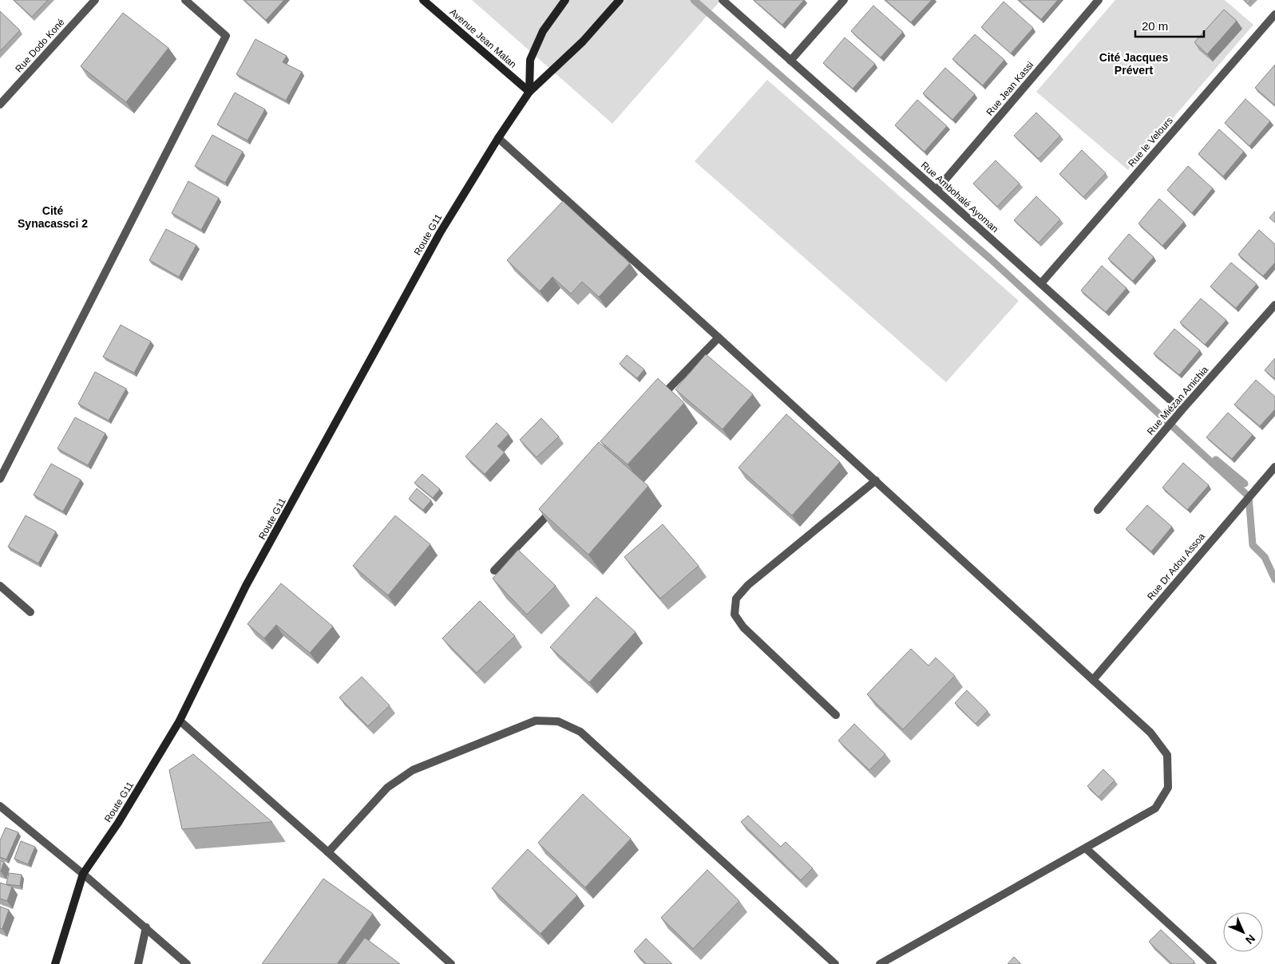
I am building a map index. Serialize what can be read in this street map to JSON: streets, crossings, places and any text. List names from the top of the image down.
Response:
{
  "streets": {
    "street": [
      "Avenue Jean Malan",
      "Rue Dodo Koné",
      "Rue Jean Kassi",
      "Rue le Velours",
      "Rue Ambohalé Ayoman",
      "Route G11",
      "Rue Miézan Amichia",
      "Rue Dr Adou Assoa"
    ]
  },
  "crossings": [
    ["Avenue Jean Malan", "Route G11"],
    ["Rue Jean Kassi", "Rue Ambohalé Ayoman"],
    ["Rue le Velours", "Rue Ambohalé Ayoman"],
    ["Rue Ambohalé Ayoman", "Rue Miézan Amichia"]
  ],
  "districts": ["Cité Jacques Prévert", "Cité Synacassci 2"],
  "scale_bar": "20 m",
  "north": "bottom right"
}
